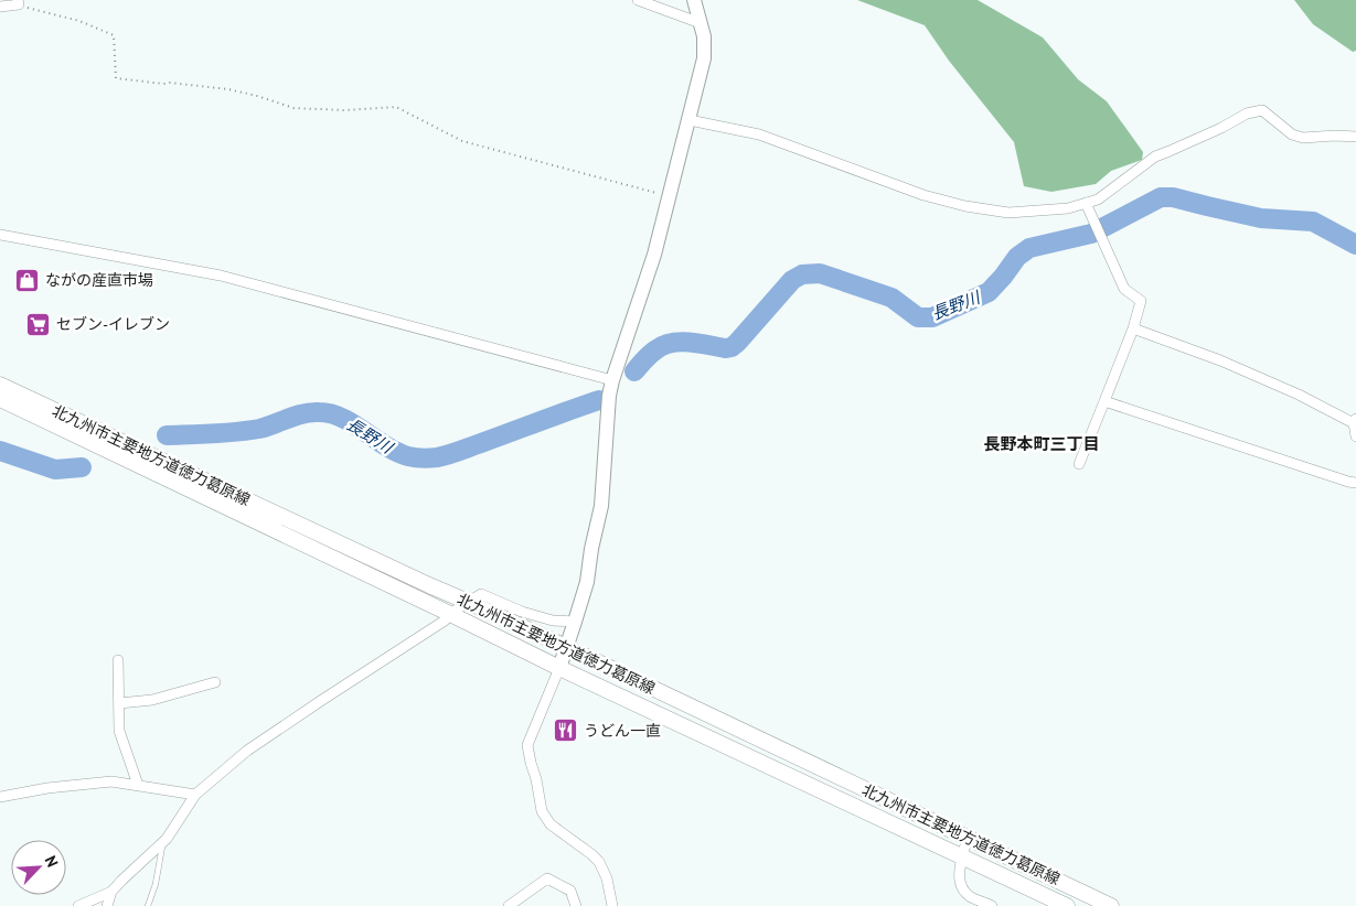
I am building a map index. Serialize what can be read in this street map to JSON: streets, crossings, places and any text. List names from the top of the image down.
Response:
{
  "streets": {
    "main road": ["北九州市主要地方道徳力葛原線"]
  },
  "districts": ["長野本町三丁目"],
  "water": ["長野川"],
  "places": {
    "shop": ["ながの産直市場"],
    "supermarket": ["セブン-イレブン"],
    "restaurant": ["うどん一直"]
  },
  "north": "top right"
}
